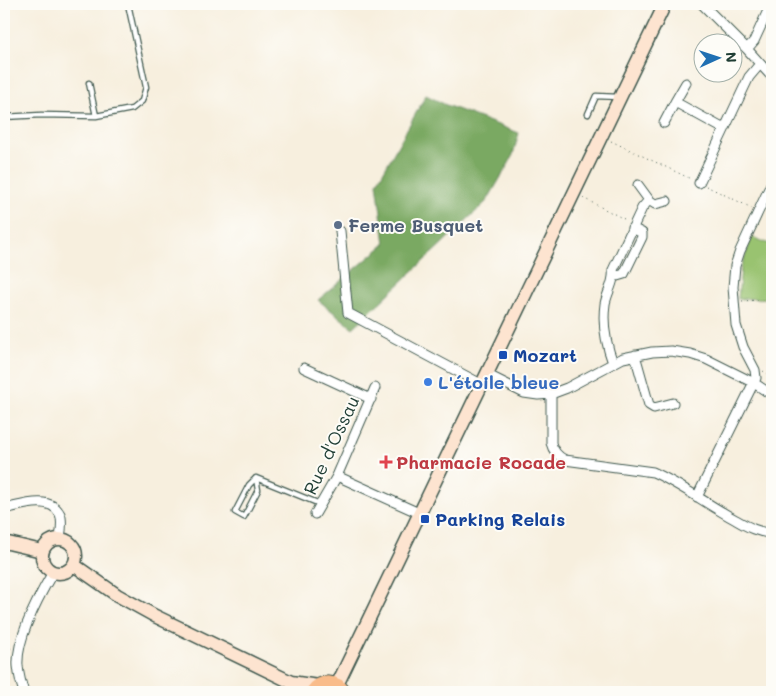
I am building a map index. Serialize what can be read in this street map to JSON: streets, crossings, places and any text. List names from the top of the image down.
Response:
{
  "streets": {
    "street": ["Rue d'Ossau"]
  },
  "places": {
    "other": ["Ferme Busquet", "L'étoile bleue"],
    "transit": ["Mozart", "Parking Relais"],
    "health": ["Pharmacie Rocade"]
  },
  "north": "right"
}
